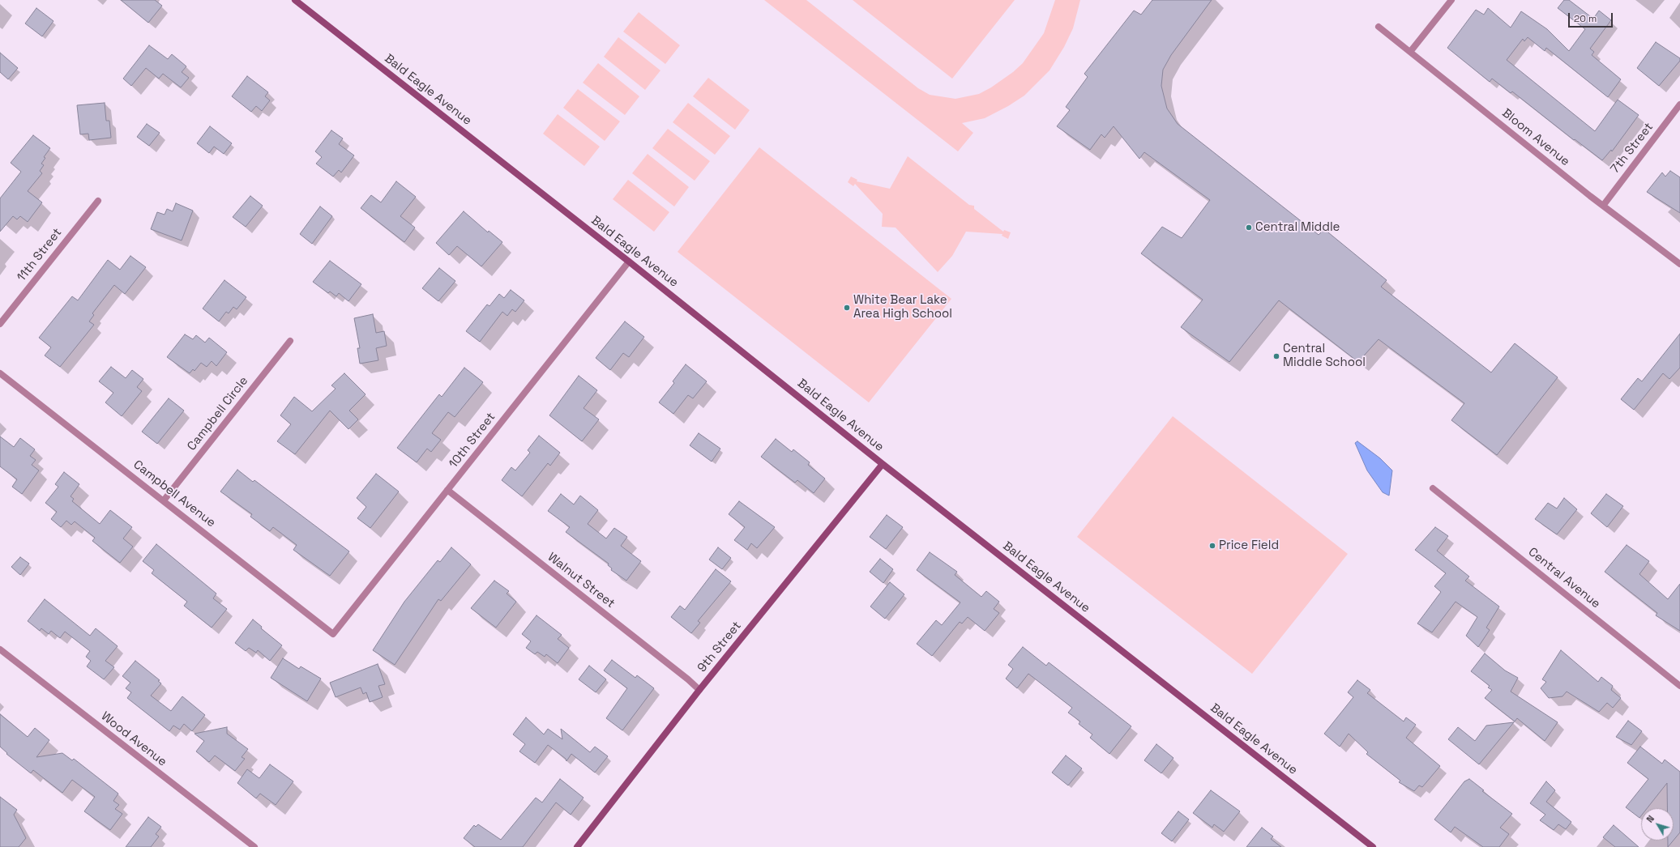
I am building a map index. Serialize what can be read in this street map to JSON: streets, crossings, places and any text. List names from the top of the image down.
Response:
{
  "streets": {
    "street": [
      "Bald Eagle Avenue",
      "Bloom Avenue",
      "7th Street",
      "11th Street",
      "Campbell Circle",
      "10th Street",
      "Campbell Avenue",
      "Central Avenue",
      "Walnut Street",
      "9th Street",
      "Wood Avenue"
    ]
  },
  "crossings": [
    ["Bald Eagle Avenue", "10th Street"],
    ["Bald Eagle Avenue", "9th Street"],
    ["Bloom Avenue", "7th Street"],
    ["Campbell Circle", "Campbell Avenue"],
    ["10th Street", "Campbell Avenue"],
    ["10th Street", "Walnut Street"],
    ["Walnut Street", "9th Street"]
  ],
  "places": [
    "Central Middle",
    "White Bear Lake Area High School",
    "Central Middle School",
    "Price Field"
  ],
  "scale_bar": "20 m",
  "north": "top left"
}
